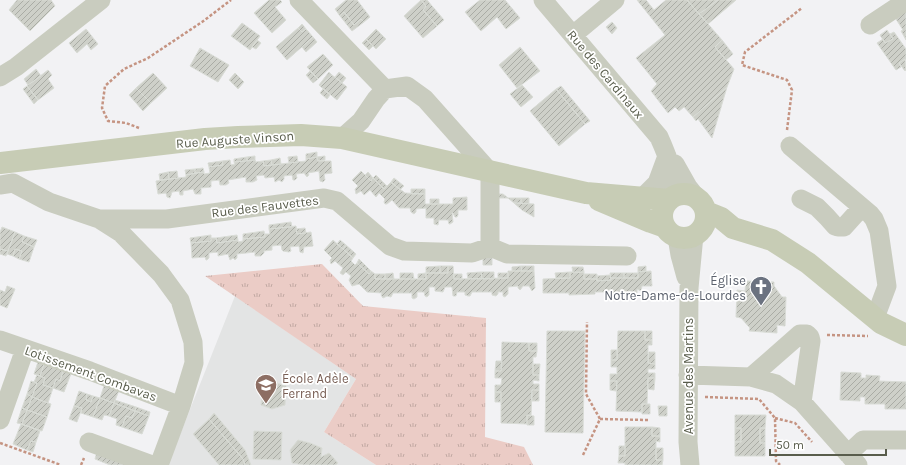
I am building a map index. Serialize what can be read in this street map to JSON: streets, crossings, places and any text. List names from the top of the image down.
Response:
{
  "streets": {
    "main road": ["Rue Auguste Vinson"],
    "street": [
      "Rue des Cardinaux",
      "Rue des Fauvettes",
      "Lotissement Combavas",
      "Avenue des Martins"
    ]
  },
  "crossings": [
    ["Rue des Cardinaux", "Avenue des Martins"]
  ],
  "places": {
    "church": ["Église Notre-Dame-de-Lourdes"],
    "school or university": ["École Adèle Ferrand"]
  },
  "scale_bar": "50 m"
}
